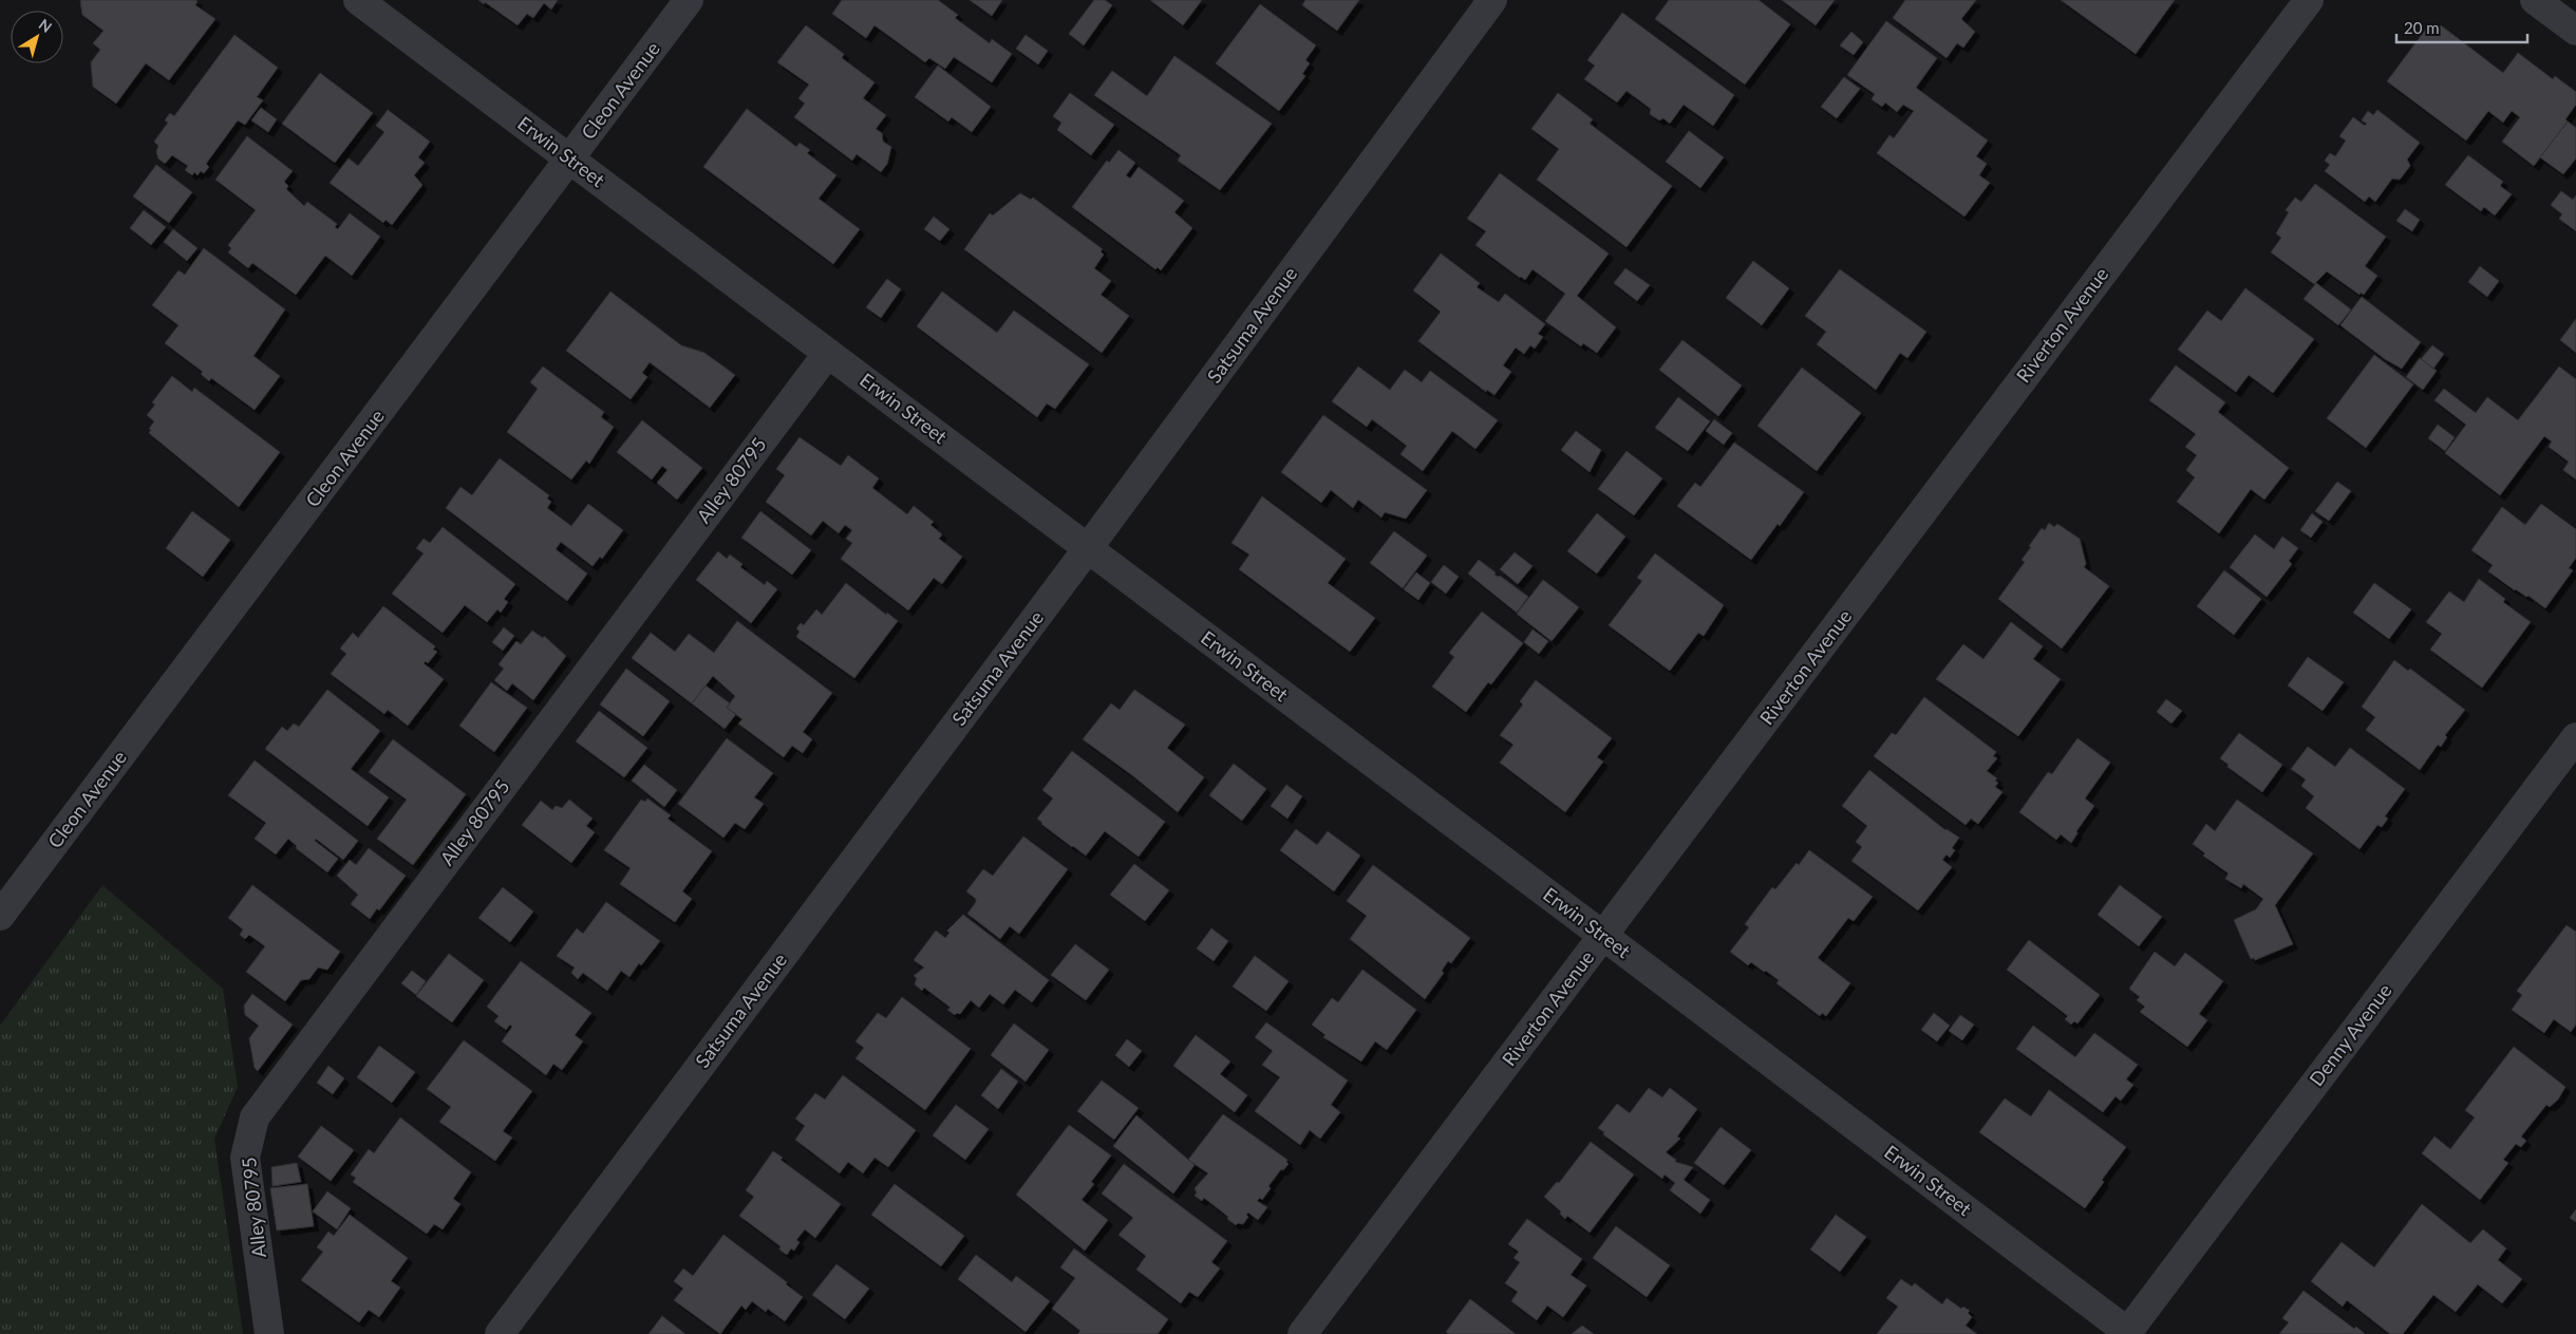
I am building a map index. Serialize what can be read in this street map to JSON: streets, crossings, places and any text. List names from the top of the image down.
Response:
{
  "streets": {
    "street": [
      "Cleon Avenue",
      "Erwin Street",
      "Satsuma Avenue",
      "Riverton Avenue",
      "Alley 80795",
      "Denny Avenue"
    ]
  },
  "crossings": [
    ["Cleon Avenue", "Erwin Street"],
    ["Erwin Street", "Satsuma Avenue"],
    ["Erwin Street", "Riverton Avenue"],
    ["Erwin Street", "Alley 80795"],
    ["Erwin Street", "Denny Avenue"]
  ],
  "scale_bar": "20 m",
  "north": "top right"
}
